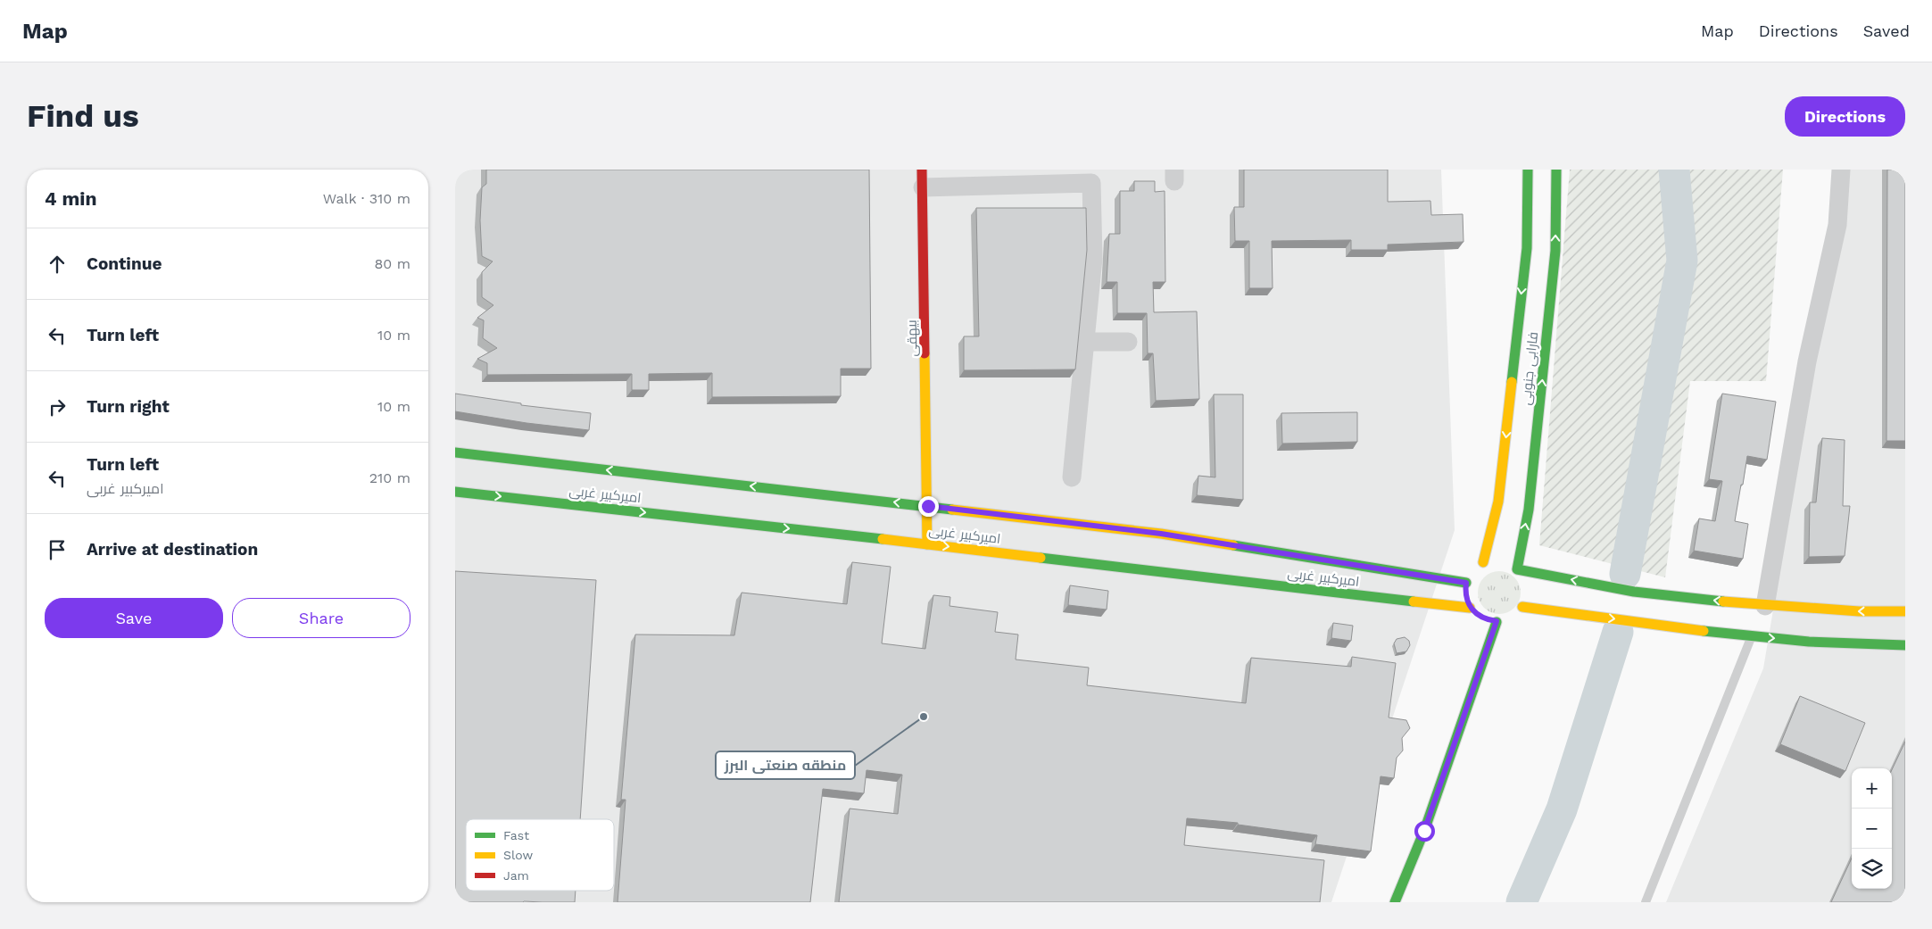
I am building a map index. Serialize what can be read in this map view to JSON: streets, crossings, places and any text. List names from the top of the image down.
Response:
{
  "streets": {
    "street": ["بیهقی", "فارابی جنوبی", "امیرکبیر غربی"]
  },
  "crossings": [
    ["بیهقی", "امیرکبیر غربی"],
    ["فارابی جنوبی", "امیرکبیر غربی"]
  ],
  "places": ["منطقه صنعتی البرز"],
  "legend": ["Fast", "Slow", "Jam"],
  "page": {
    "header": "Map",
    "nav": ["Map", "Directions", "Saved"],
    "buttons": [
      "Directions",
      ["Save", "Share"]
    ],
    "title": "Find us",
    "heading": ["4 min", "Walk · 310 m"],
    "list": [
      ["Continue", "80 m"],
      ["Turn left", "10 m"],
      ["Turn right", "10 m"],
      ["Turn left", "امیرکبیر غربی", "210 m"],
      "Arrive at destination"
    ],
    "map_buttons": ["+", "−"]
  }
}
